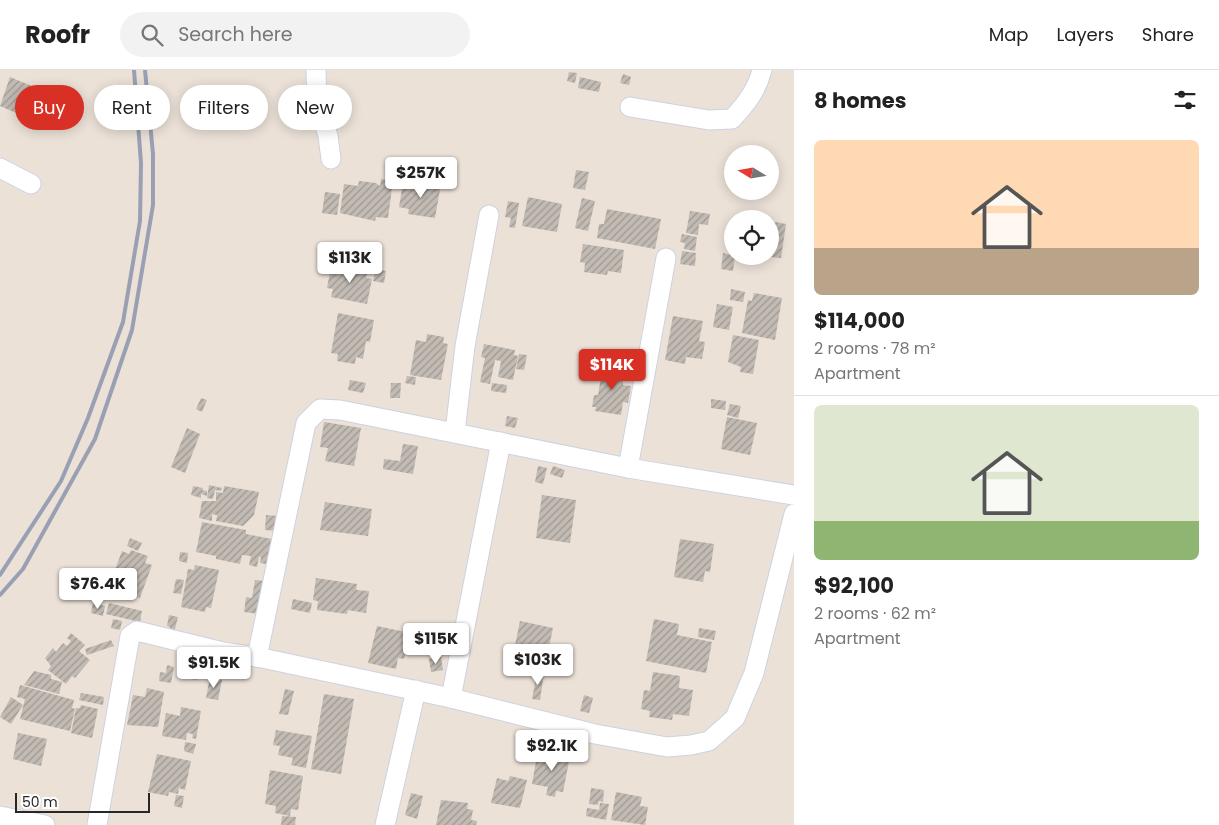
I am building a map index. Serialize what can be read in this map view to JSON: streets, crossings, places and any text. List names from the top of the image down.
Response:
{
  "scale_bar": "50 m",
  "north": "left",
  "page": {
    "header": "Roofr",
    "search": "Search here",
    "nav": ["Map", "Layers", "Share"],
    "heading": "8 homes",
    "chip": [
      "Buy",
      "Rent",
      "Filters",
      "New"
    ],
    "list": [
      {
        "name": "$114,000",
        "note": "2 rooms · 78 m² · Apartment"
      },
      {
        "name": "$92,100",
        "note": "2 rooms · 62 m² · Apartment"
      }
    ],
    "price": [
      "$257K",
      "$113K",
      "$114K",
      "$76.4K",
      "$115K",
      "$103K",
      "$91.5K",
      "$92.1K"
    ],
    "scale": "50 m"
  }
}
